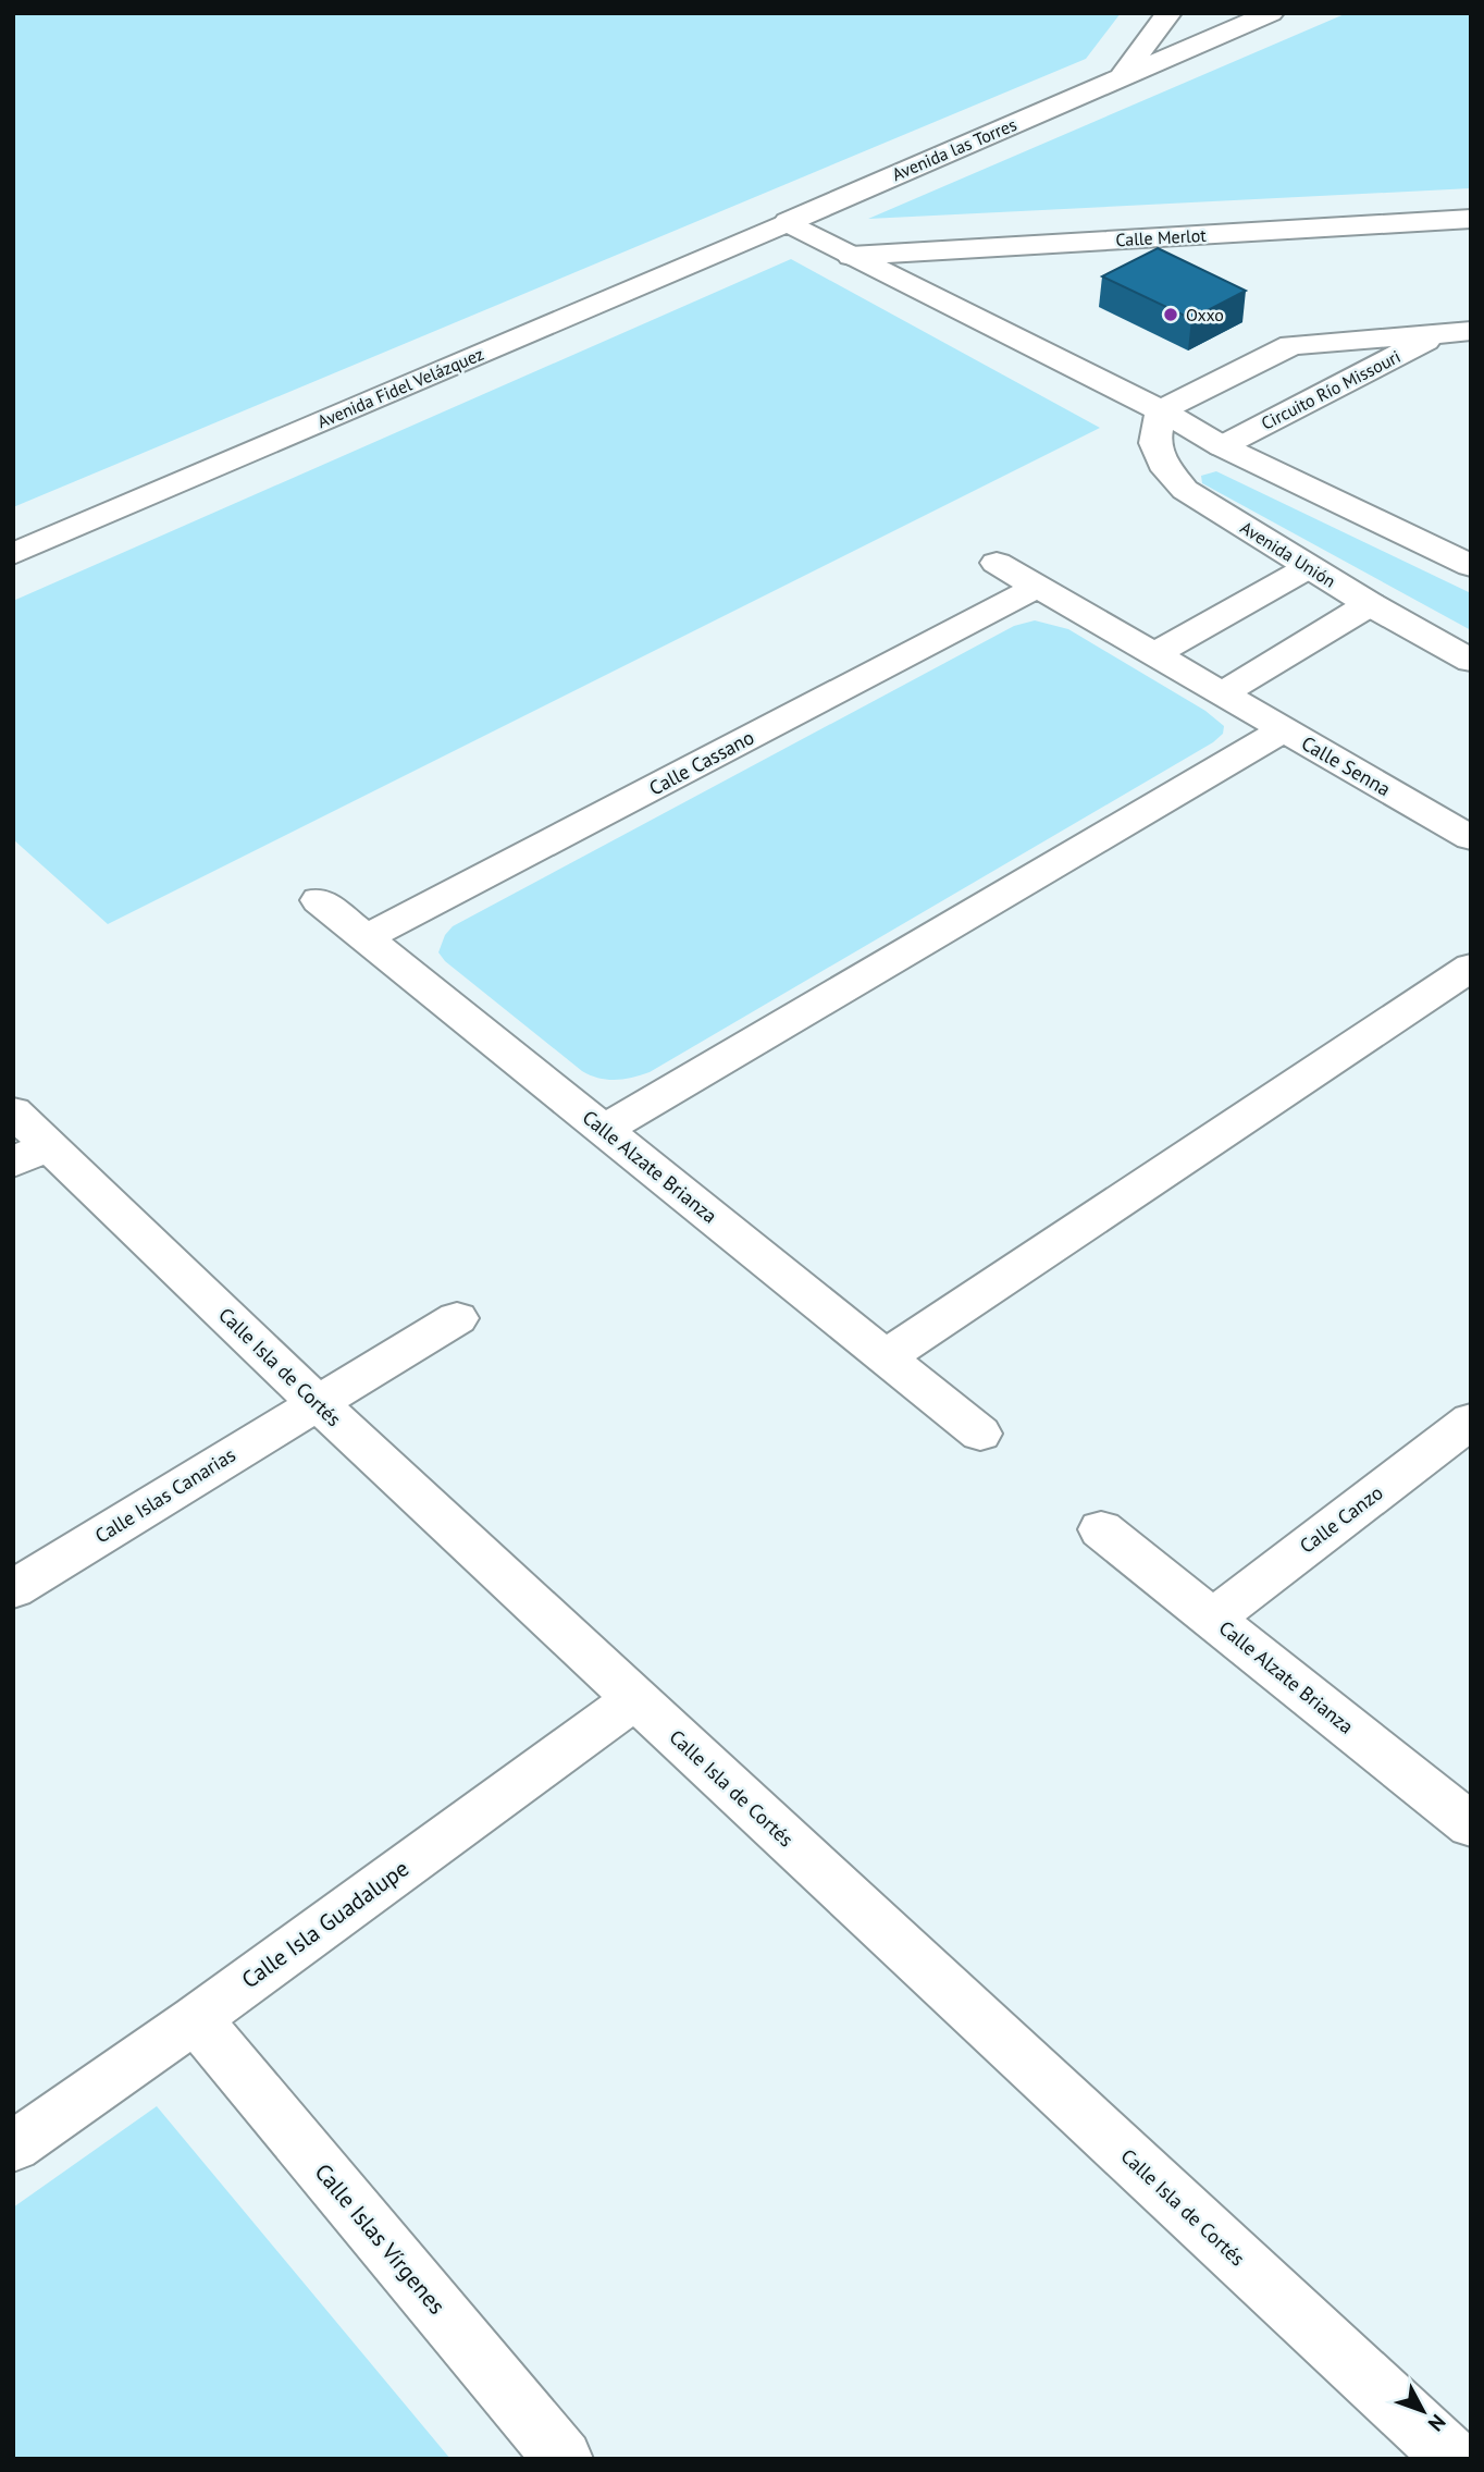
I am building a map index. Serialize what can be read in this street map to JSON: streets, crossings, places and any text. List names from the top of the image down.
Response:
{
  "streets": {
    "street": [
      "Avenida las Torres",
      "Calle Merlot",
      "Avenida Fidel Velázquez",
      "Circuito Río Missouri",
      "Avenida Unión",
      "Calle Cassano",
      "Calle Senna",
      "Calle Alzate Brianza",
      "Calle Isla de Cortés",
      "Calle Islas Canarias",
      "Calle Canzo",
      "Calle Isla Guadalupe",
      "Calle Islas Vírgenes"
    ]
  },
  "crossings": [
    ["Avenida las Torres", "Avenida Fidel Velázquez"],
    ["Circuito Río Missouri", "Avenida Unión"],
    ["Calle Cassano", "Calle Senna"],
    ["Calle Cassano", "Calle Alzate Brianza"],
    ["Calle Alzate Brianza", "Calle Canzo"],
    ["Calle Isla de Cortés", "Calle Islas Canarias"],
    ["Calle Isla de Cortés", "Calle Isla Guadalupe"],
    ["Calle Isla Guadalupe", "Calle Islas Vírgenes"]
  ],
  "places": ["Oxxo"],
  "north": "bottom right"
}
